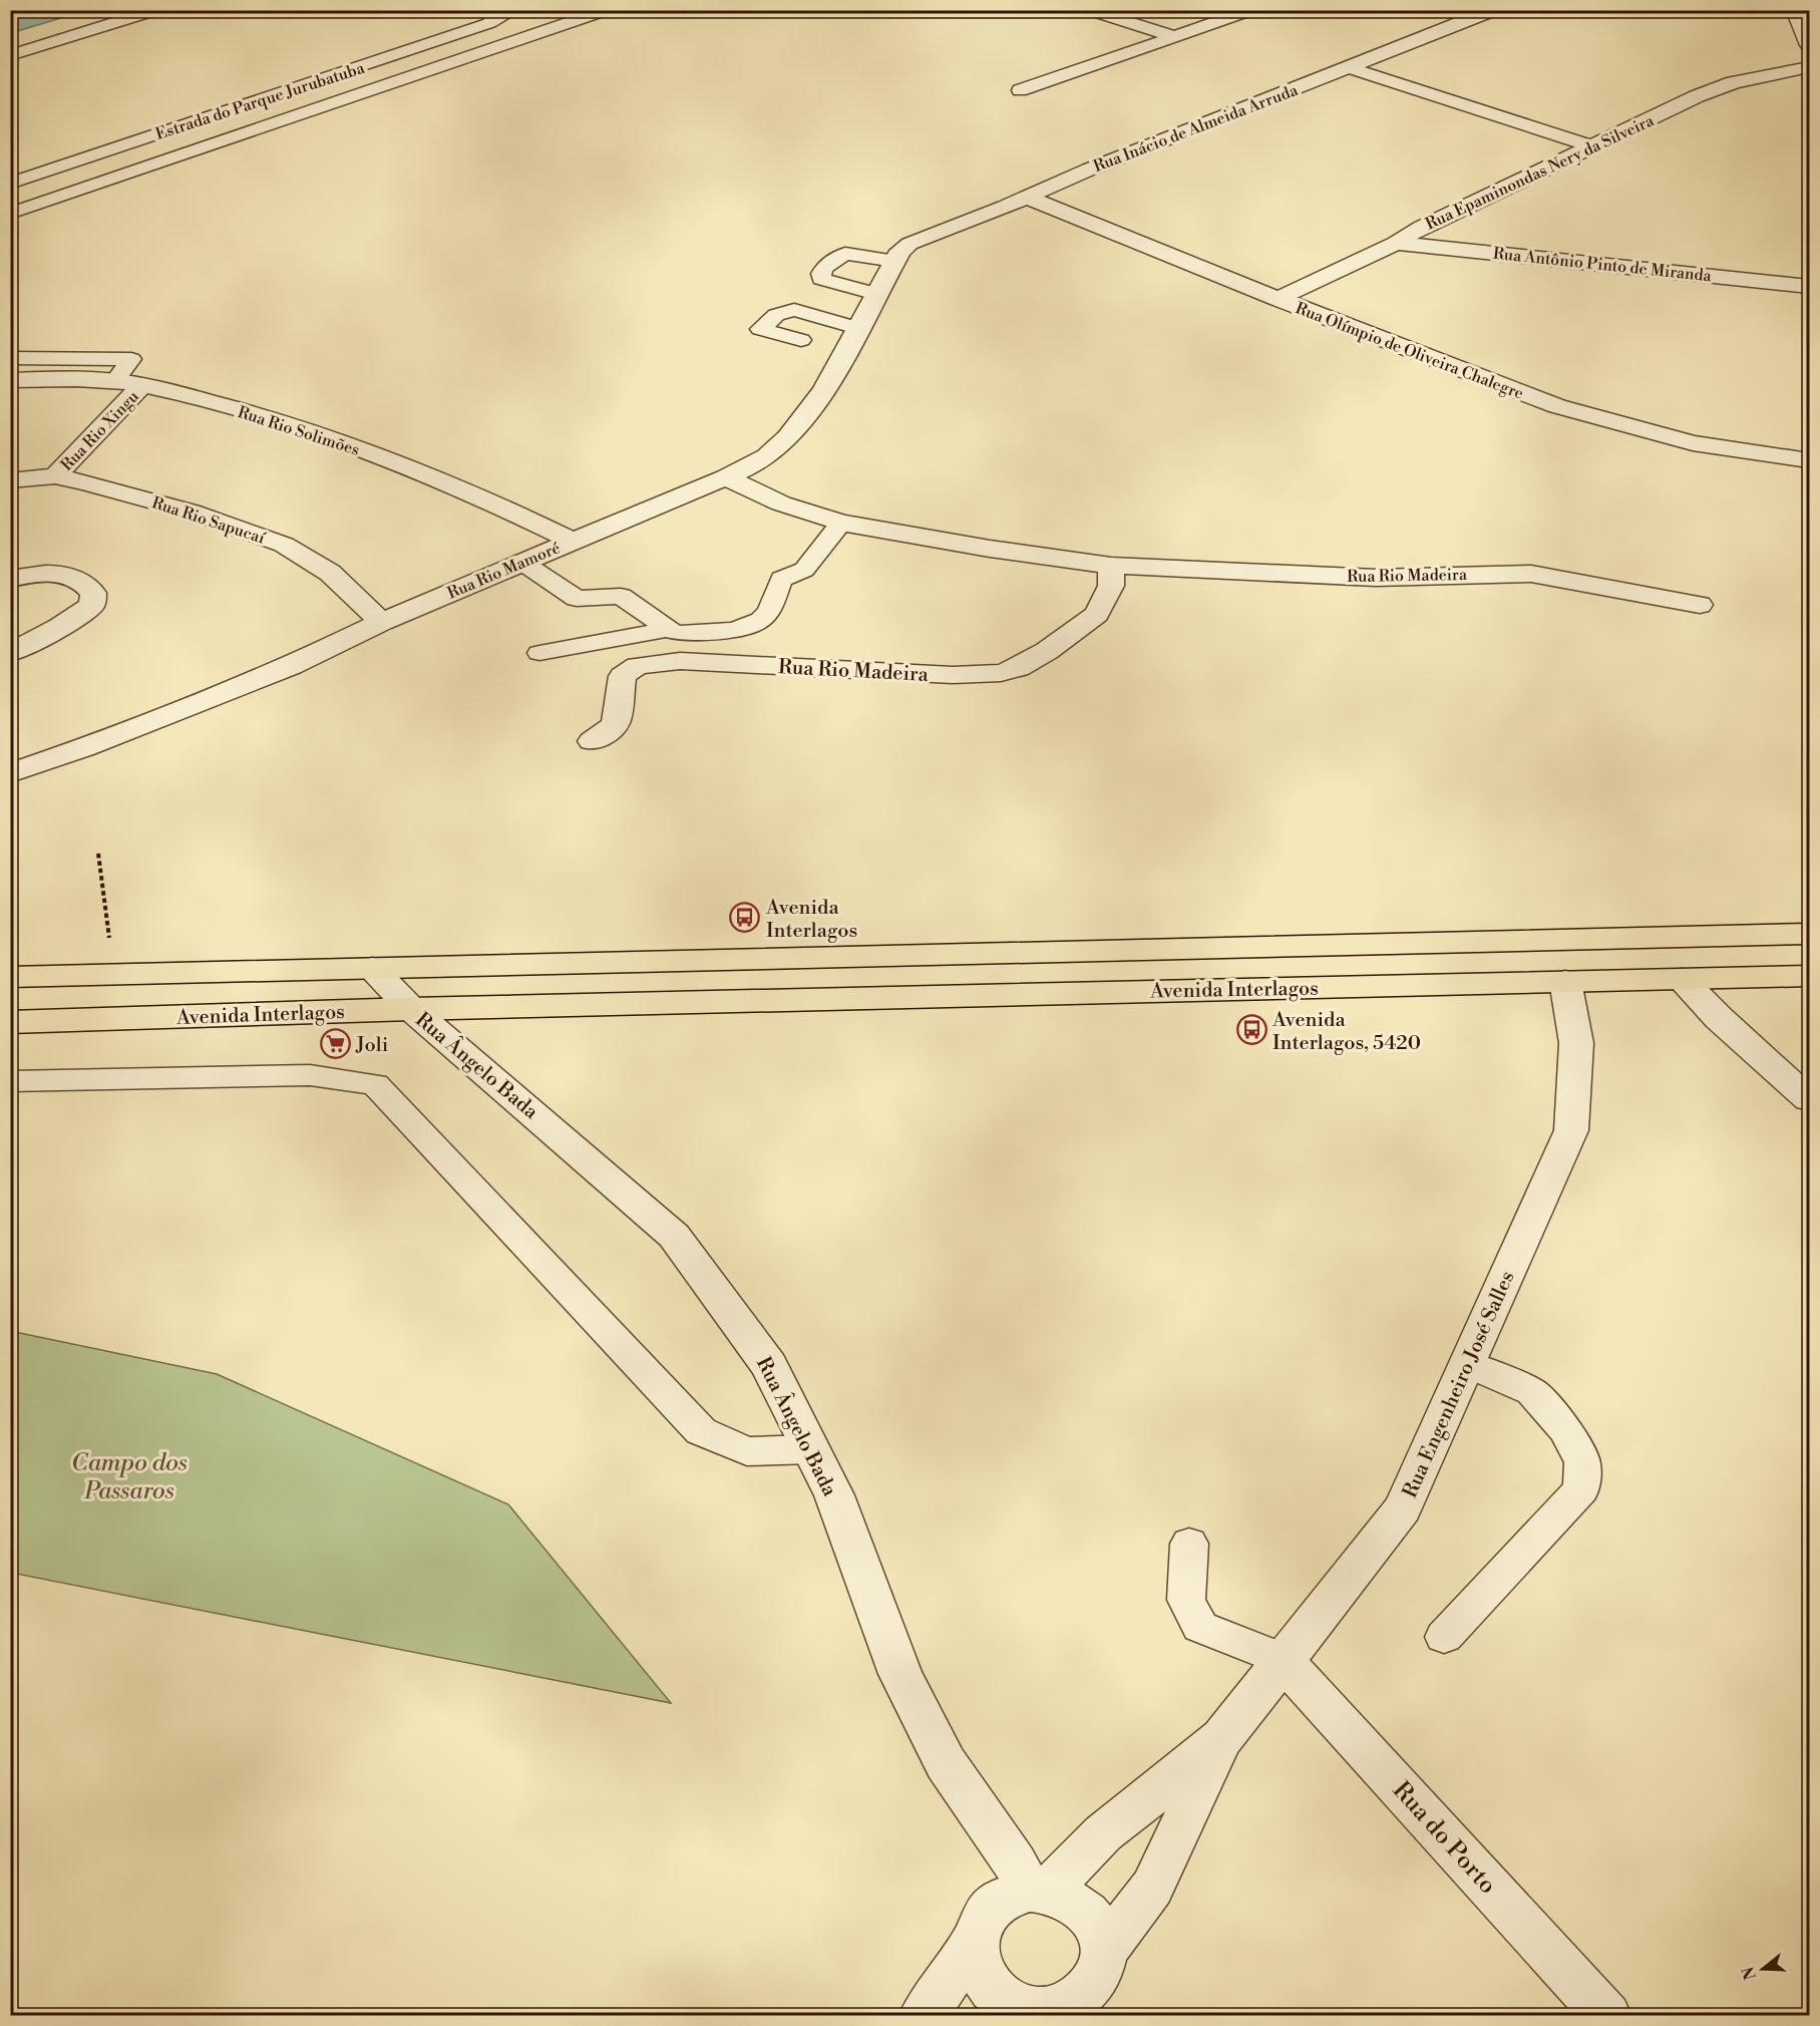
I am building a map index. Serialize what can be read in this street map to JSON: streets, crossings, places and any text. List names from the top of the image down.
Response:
{
  "streets": {
    "main road": ["Avenida Interlagos"],
    "street": [
      "Rua Inácio de Almeida Arruda",
      "Rua Epaminondas Nery da Silveira",
      "Rua Antônio Pinto de Miranda",
      "Rua Olímpio de Oliveira Chalegre",
      "Rua Rio Xingu",
      "Rua Rio Solimões",
      "Rua Rio Sapucaí",
      "Rua Rio Mamoré",
      "Rua Rio Madeira",
      "Rua Ângelo Bada",
      "Rua Engenheiro José Salles",
      "Rua do Porto"
    ],
    "lane": ["Estrada do Parque Jurubatuba"]
  },
  "crossings": [
    ["Rua Inácio de Almeida Arruda", "Rua Olímpio de Oliveira Chalegre"],
    ["Rua Inácio de Almeida Arruda", "Rua Rio Mamoré"],
    ["Rua Epaminondas Nery da Silveira", "Rua Antônio Pinto de Miranda"],
    ["Rua Epaminondas Nery da Silveira", "Rua Olímpio de Oliveira Chalegre"],
    ["Rua Rio Xingu", "Rua Rio Solimões"],
    ["Rua Rio Xingu", "Rua Rio Sapucaí"],
    ["Rua Rio Solimões", "Rua Rio Mamoré"],
    ["Rua Rio Sapucaí", "Rua Rio Mamoré"],
    ["Rua Rio Mamoré", "Rua Rio Madeira"],
    ["Avenida Interlagos", "Rua Ângelo Bada"],
    ["Avenida Interlagos", "Rua Engenheiro José Salles"],
    ["Rua Ângelo Bada", "Rua Engenheiro José Salles"],
    ["Rua Engenheiro José Salles", "Rua do Porto"]
  ],
  "parks": ["Campo dos Passaros"],
  "places": {
    "bus stop": ["Avenida Interlagos", "Avenida Interlagos, 5420"],
    "supermarket": ["Joli"]
  },
  "north": "left"
}
